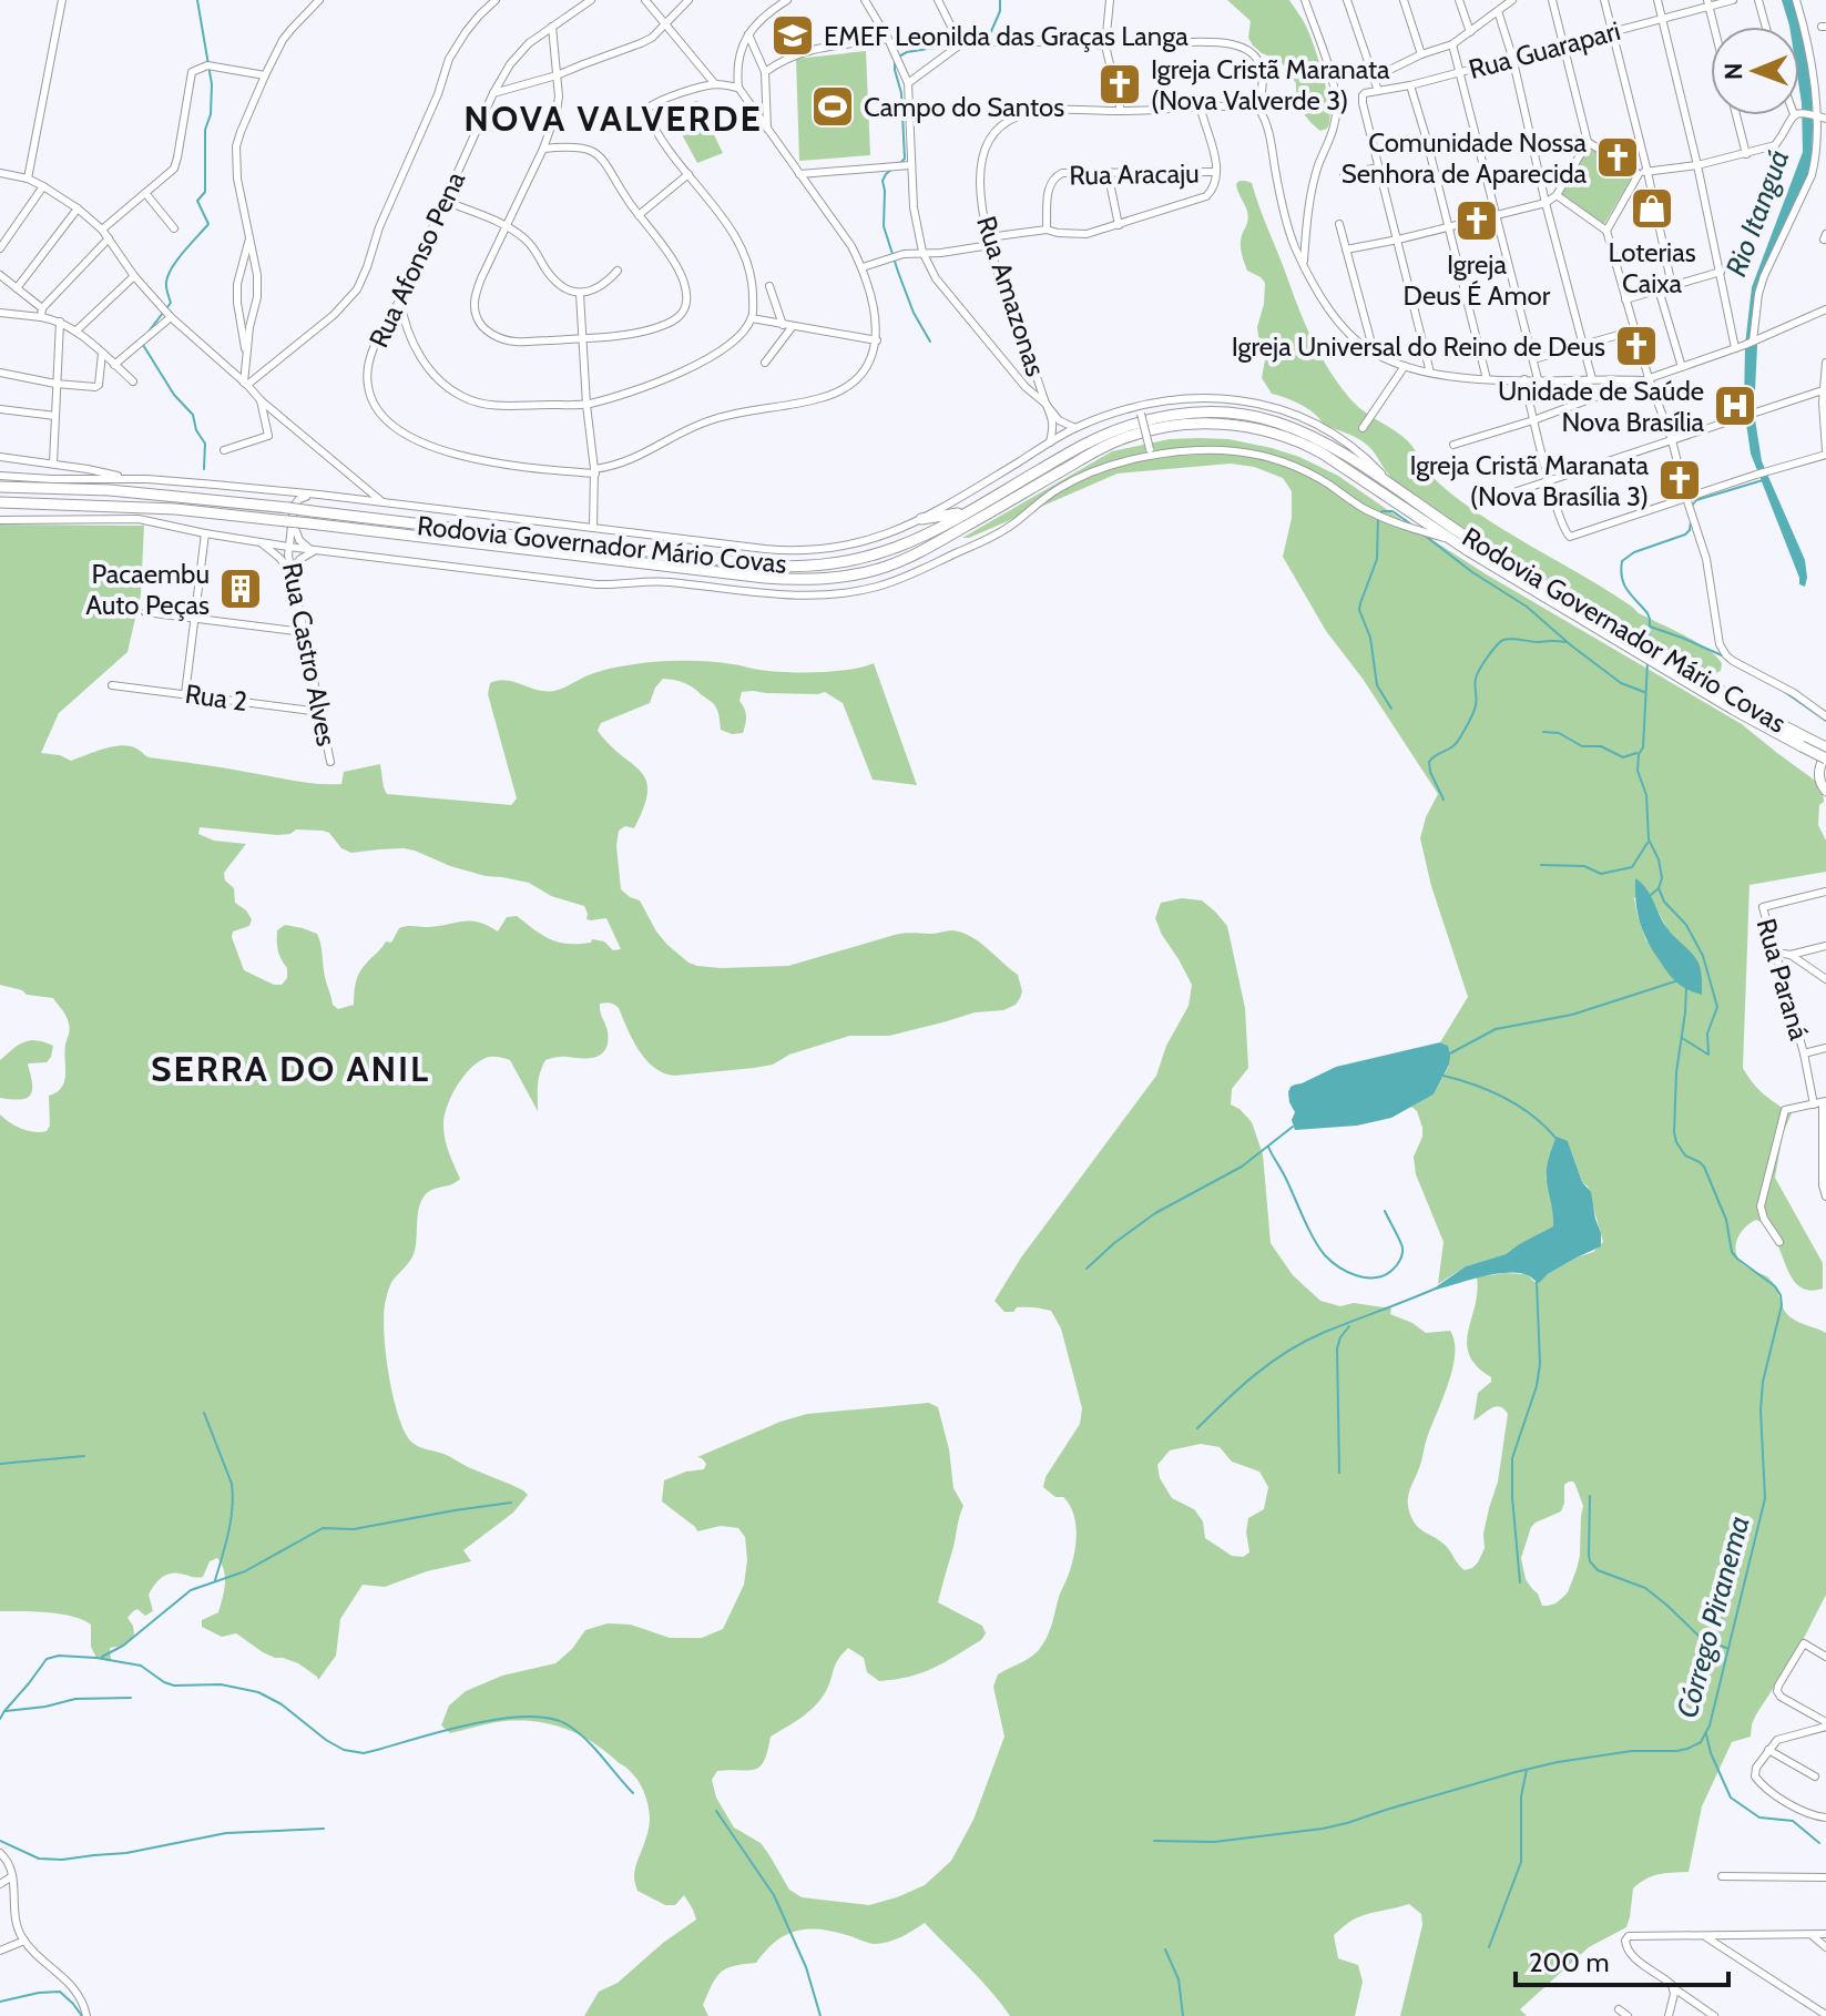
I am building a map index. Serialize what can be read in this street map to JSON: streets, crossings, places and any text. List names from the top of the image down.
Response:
{
  "streets": {
    "highway": ["Rodovia Governador Mário Covas"],
    "street": [
      "Rua Guarapari",
      "Rua Aracaju",
      "Rua Afonso Pena",
      "Rua Amazonas",
      "Rua Castro Alves",
      "Rua 2",
      "Rua Paraná"
    ]
  },
  "crossings": [
    ["Rodovia Governador Mário Covas", "Rua Castro Alves"],
    ["Rua Castro Alves", "Rua 2"]
  ],
  "districts": ["NOVA VALVERDE", "SERRA DO ANIL"],
  "water": ["Rio Itanguá", "Córrego Piranema"],
  "places": {
    "school or university": ["EMEF Leonilda das Graças Langa"],
    "church": [
      "Igreja Cristã Maranata (Nova Valverde 3)",
      "Comunidade Nossa Senhora de Aparecida",
      "Igreja Deus É Amor",
      "Igreja Universal do Reino de Deus",
      "Igreja Cristã Maranata (Nova Brasília 3)"
    ],
    "sports": ["Campo do Santos"],
    "shop": ["Loterias Caixa"],
    "hospital": ["Unidade de Saúde Nova Brasília"],
    "building": ["Pacaembu Auto Peças"]
  },
  "scale_bar": "200 m",
  "north": "left"
}
